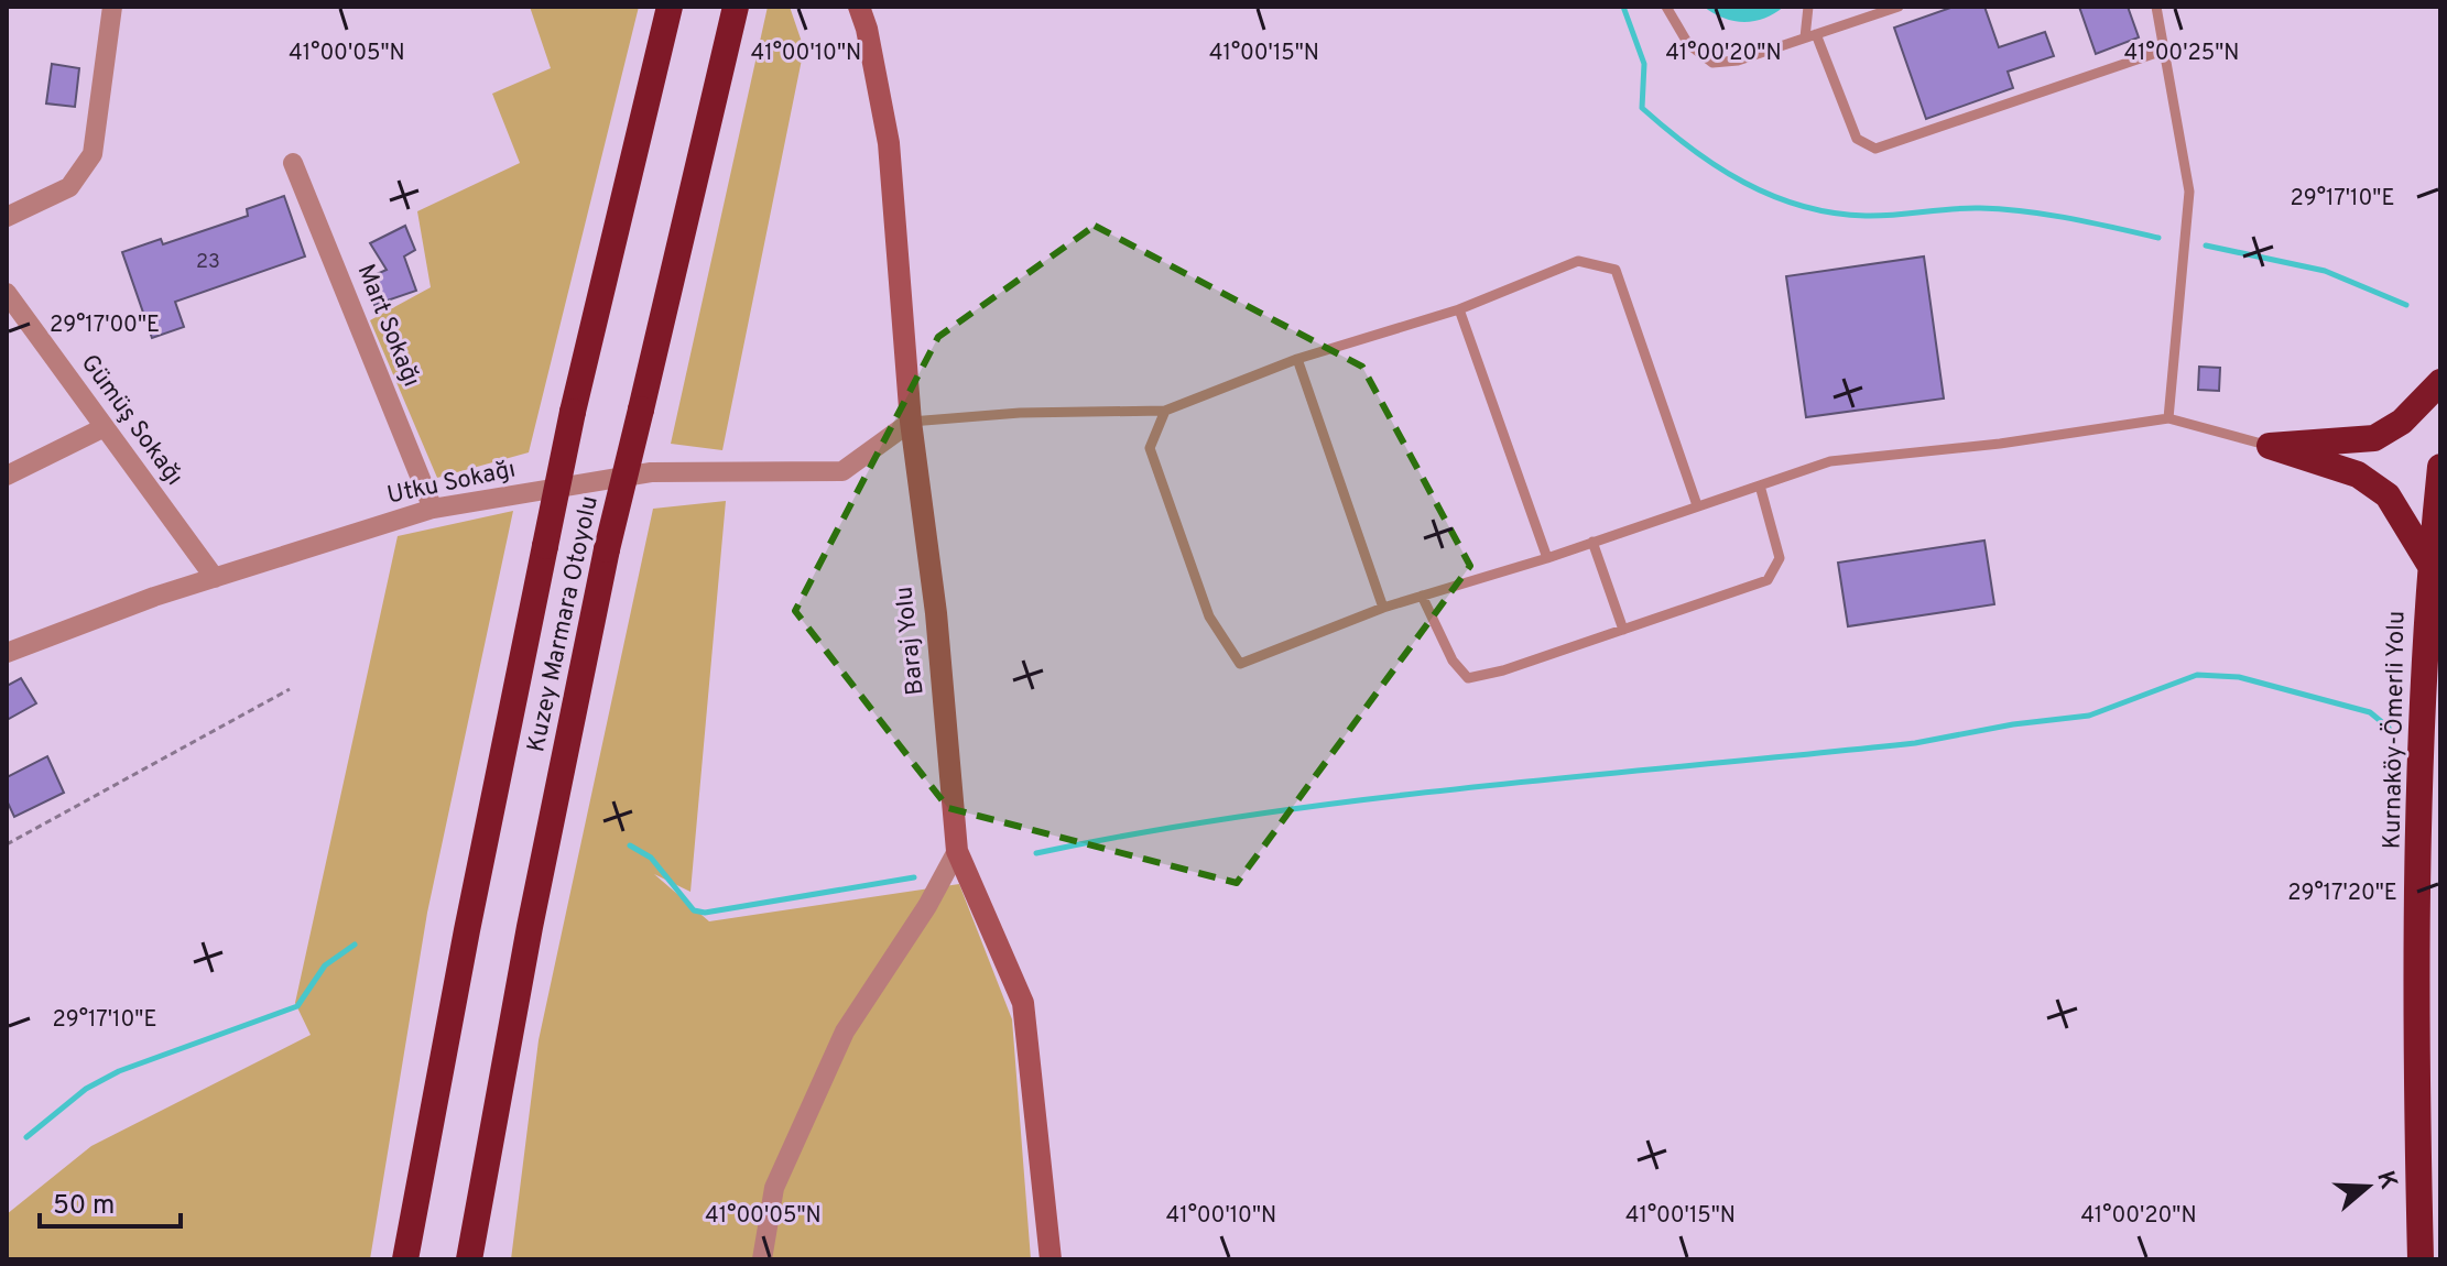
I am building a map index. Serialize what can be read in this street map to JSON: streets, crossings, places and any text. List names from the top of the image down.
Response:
{
  "streets": {
    "highway": ["Kuzey Marmara Otoyolu", "Kurnaköy-Ömerli Yolu"],
    "street": [
      "Mart Sokağı",
      "Gümüş Sokağı",
      "Utku Sokağı",
      "Baraj Yolu"
    ]
  },
  "crossings": [
    ["Mart Sokağı", "Utku Sokağı"],
    ["Gümüş Sokağı", "Utku Sokağı"],
    ["Utku Sokağı", "Baraj Yolu"]
  ],
  "house_numbers": ["23"],
  "scale_bar": "50 m",
  "north": "right",
  "coordinates": [
    "41°00'10\"N",
    "41°00'25\"N",
    "41°00'05\"N",
    "41°00'15\"N",
    "41°00'20\"N",
    "29°17'10\"E",
    "29°17'00\"E",
    "29°17'20\"E"
  ]
}
